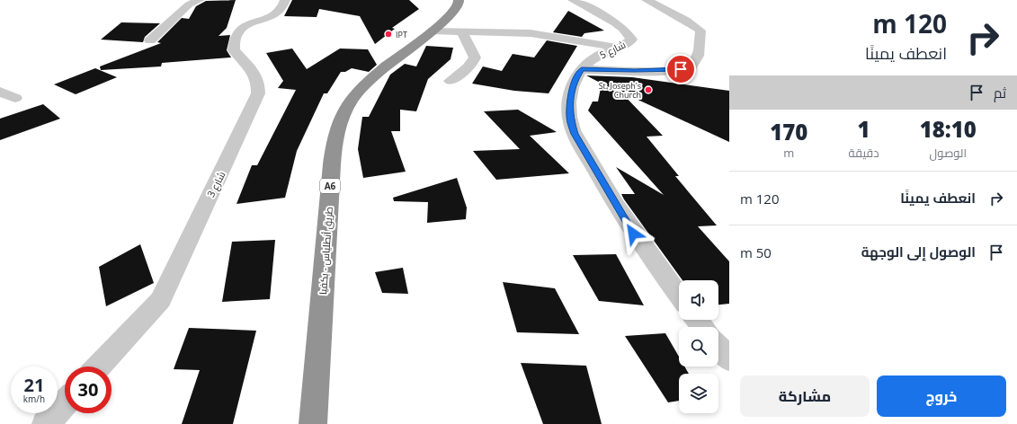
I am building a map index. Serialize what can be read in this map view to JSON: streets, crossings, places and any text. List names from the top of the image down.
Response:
{
  "streets": {
    "highway": ["A6", "طريق أنطلياس - بكفيا"],
    "street": ["شارع 5", "شارع 3"]
  },
  "places": ["IPT", "St. Joseph's Church"],
  "page": {
    "turn": ["120 m", "انعطف يمينًا"],
    "then": "ثم",
    "eta": [
      "18:10",
      "الوصول",
      "1",
      "دقيقة",
      "170",
      "m"
    ],
    "list": [
      {
        "name": "انعطف يمينًا",
        "value": "120 m"
      },
      {
        "name": "الوصول إلى الوجهة",
        "value": "50 m"
      }
    ],
    "speed": "21 km/h",
    "limit": "30",
    "buttons": ["خروج", "مشاركة"]
  }
}
